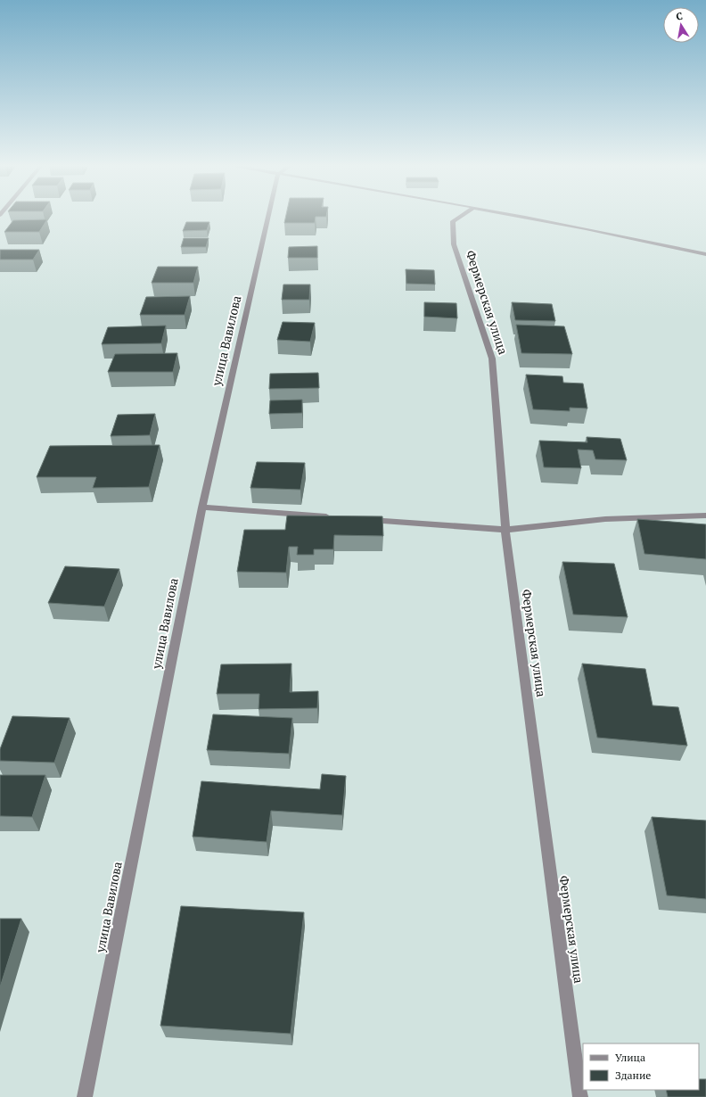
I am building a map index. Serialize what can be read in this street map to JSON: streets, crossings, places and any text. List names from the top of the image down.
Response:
{
  "streets": {
    "street": ["Фермерская улица", "улица Вавилова"]
  },
  "legend": ["Улица", "Здание"],
  "north": "top"
}
